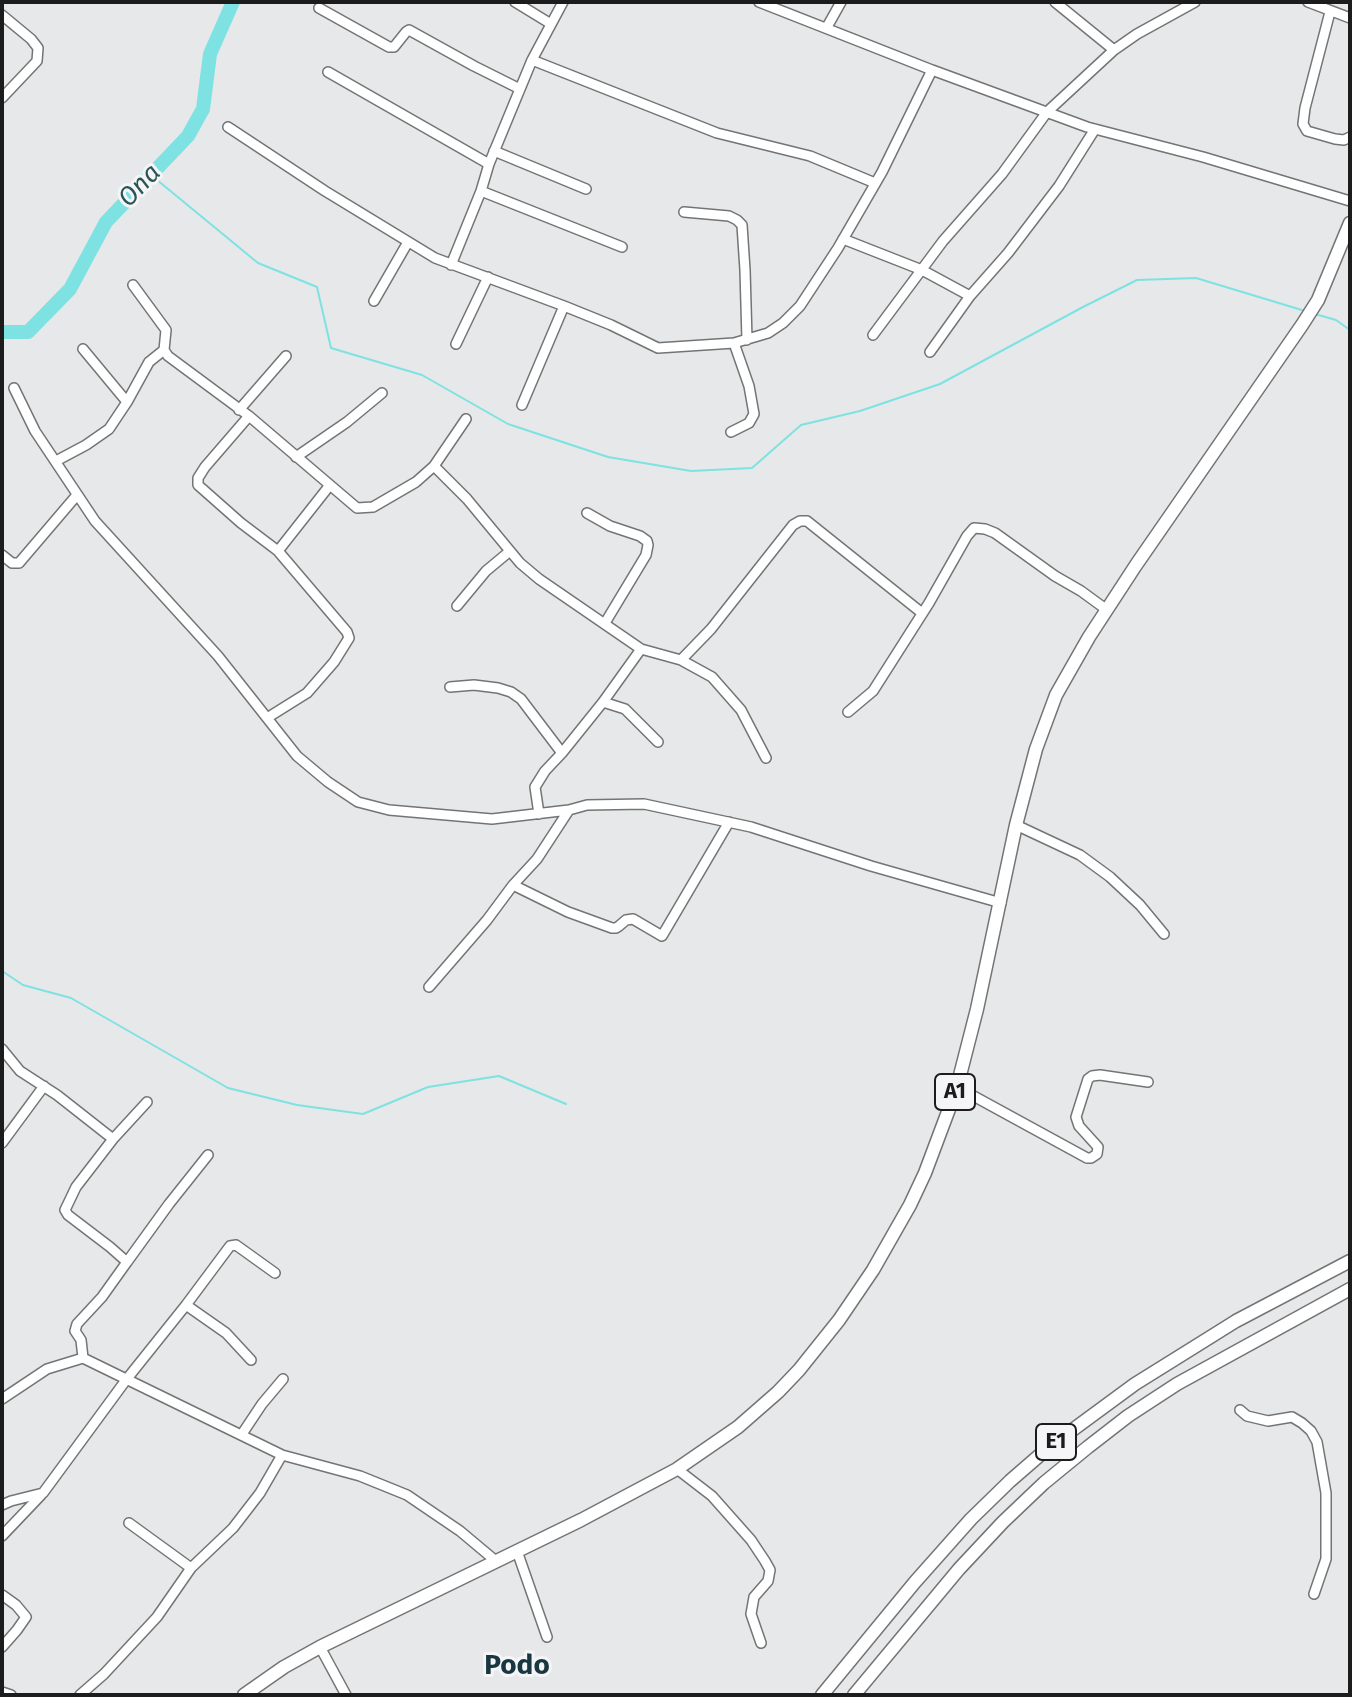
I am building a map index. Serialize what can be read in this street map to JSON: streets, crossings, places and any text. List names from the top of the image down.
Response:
{
  "streets": {
    "highway": ["A1", "E1"]
  },
  "districts": ["Podo"],
  "water": ["Ona"]
}
